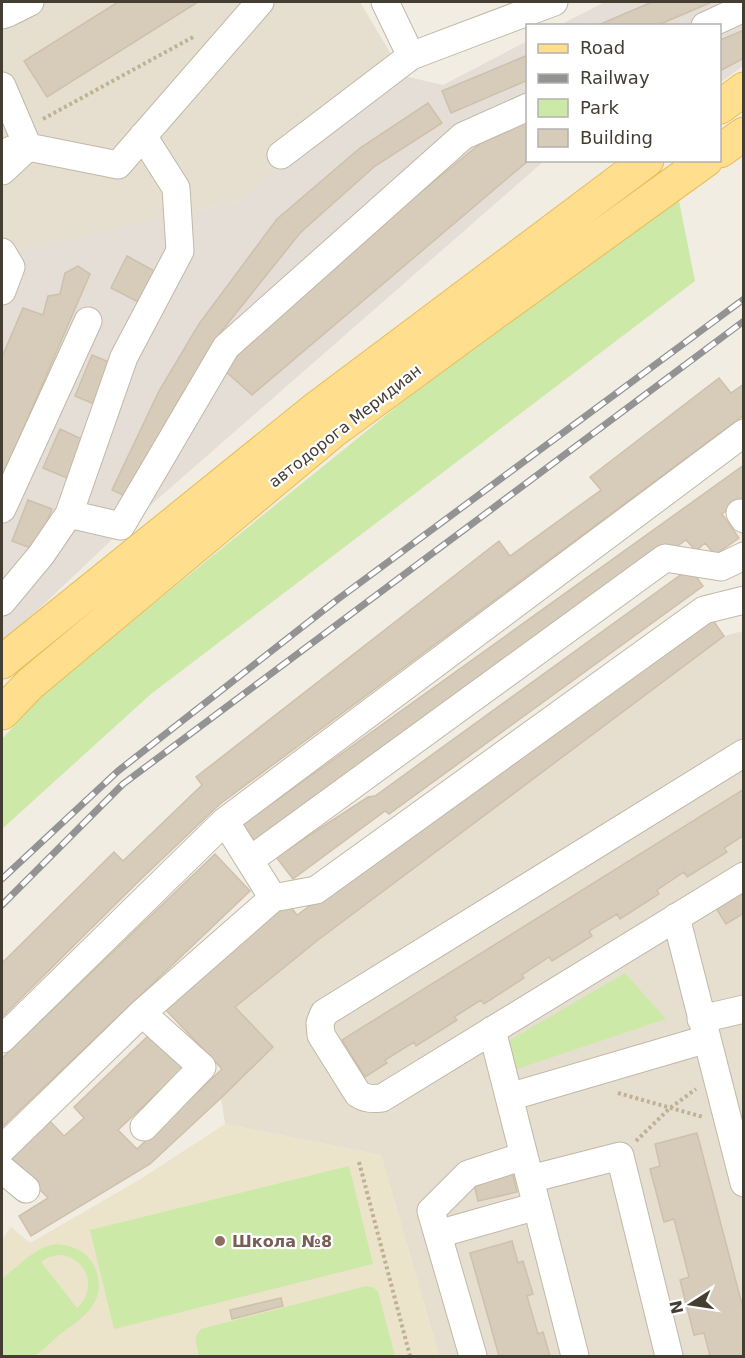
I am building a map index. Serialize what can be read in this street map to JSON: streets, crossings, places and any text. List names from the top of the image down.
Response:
{
  "streets": {
    "main road": ["автодорога Меридиан"]
  },
  "places": ["Школа №8"],
  "legend": [
    "Road",
    "Railway",
    "Park",
    "Building"
  ],
  "north": "left"
}
